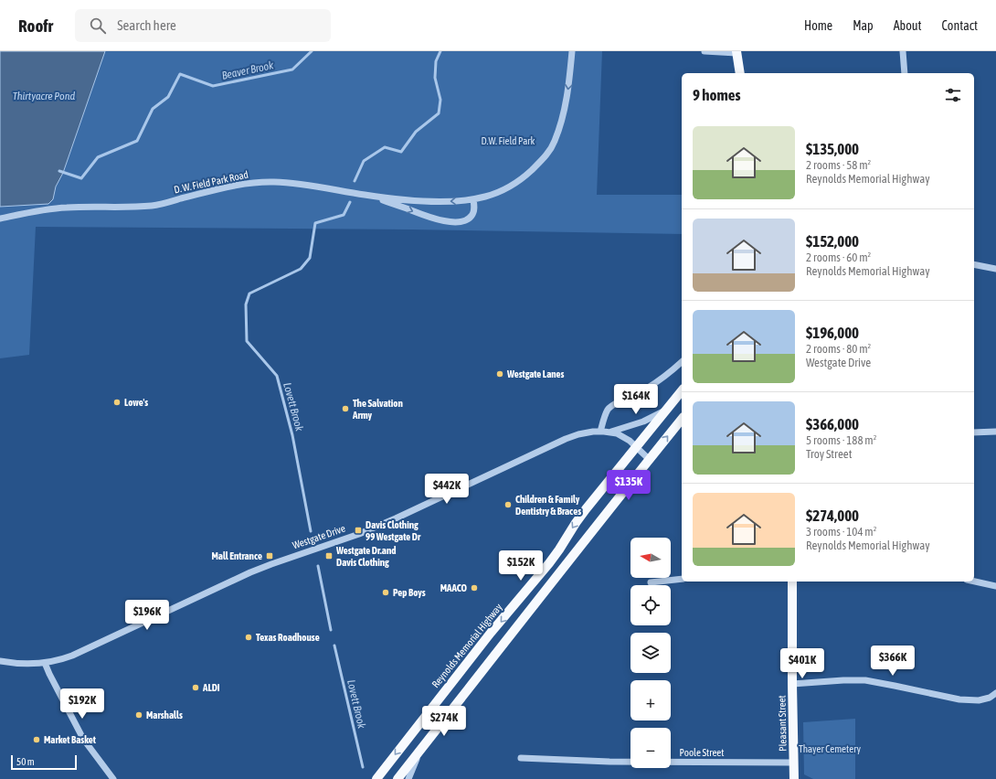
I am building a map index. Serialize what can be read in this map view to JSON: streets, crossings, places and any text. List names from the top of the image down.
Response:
{
  "streets": {
    "main road": ["Reynolds Memorial Highway", "Pleasant Street"],
    "street": ["D. W. Field Park Road", "Westgate Drive", "Poole Street"]
  },
  "crossings": [
    ["Westgate Drive", "Reynolds Memorial Highway"],
    ["Pleasant Street", "Poole Street"]
  ],
  "one_way": ["D. W. Field Park Road"],
  "water": ["Beaver Brook", "Thirtyacre Pond", "Lovett Brook"],
  "parks": ["D.W. Field Park", "Thayer Cemetery"],
  "places": {
    "other": [
      "Westgate Lanes",
      "Lowe's",
      "The Salvation Army",
      "Children & Family Dentistry & Braces",
      "MAACO",
      "Pep Boys",
      "Texas Roadhouse",
      "ALDI",
      "Marshalls",
      "Market Basket"
    ],
    "transit": ["Davis Clothing 99 Westgate Dr", "Mall Entrance", "Westgate Dr.and Davis Clothing"]
  },
  "scale_bar": "50 m",
  "north": "left",
  "page": {
    "header": "Roofr",
    "search": "Search here",
    "nav": [
      "Home",
      "Map",
      "About",
      "Contact"
    ],
    "heading": "9 homes",
    "list": [
      {
        "name": "$135,000",
        "note": "2 rooms · 58 m² · Reynolds Memorial Highway"
      },
      {
        "name": "$152,000",
        "note": "2 rooms · 60 m² · Reynolds Memorial Highway"
      },
      {
        "name": "$196,000",
        "note": "2 rooms · 80 m² · Westgate Drive"
      },
      {
        "name": "$366,000",
        "note": "5 rooms · 188 m² · Troy Street"
      },
      {
        "name": "$274,000",
        "note": "3 rooms · 104 m² · Reynolds Memorial Highway"
      }
    ],
    "price": [
      "$164K",
      "$135K",
      "$442K",
      "$152K",
      "$196K",
      "$366K",
      "$401K",
      "$192K",
      "$274K"
    ],
    "map_buttons": ["+", "−"],
    "scale": "50 m"
  }
}
